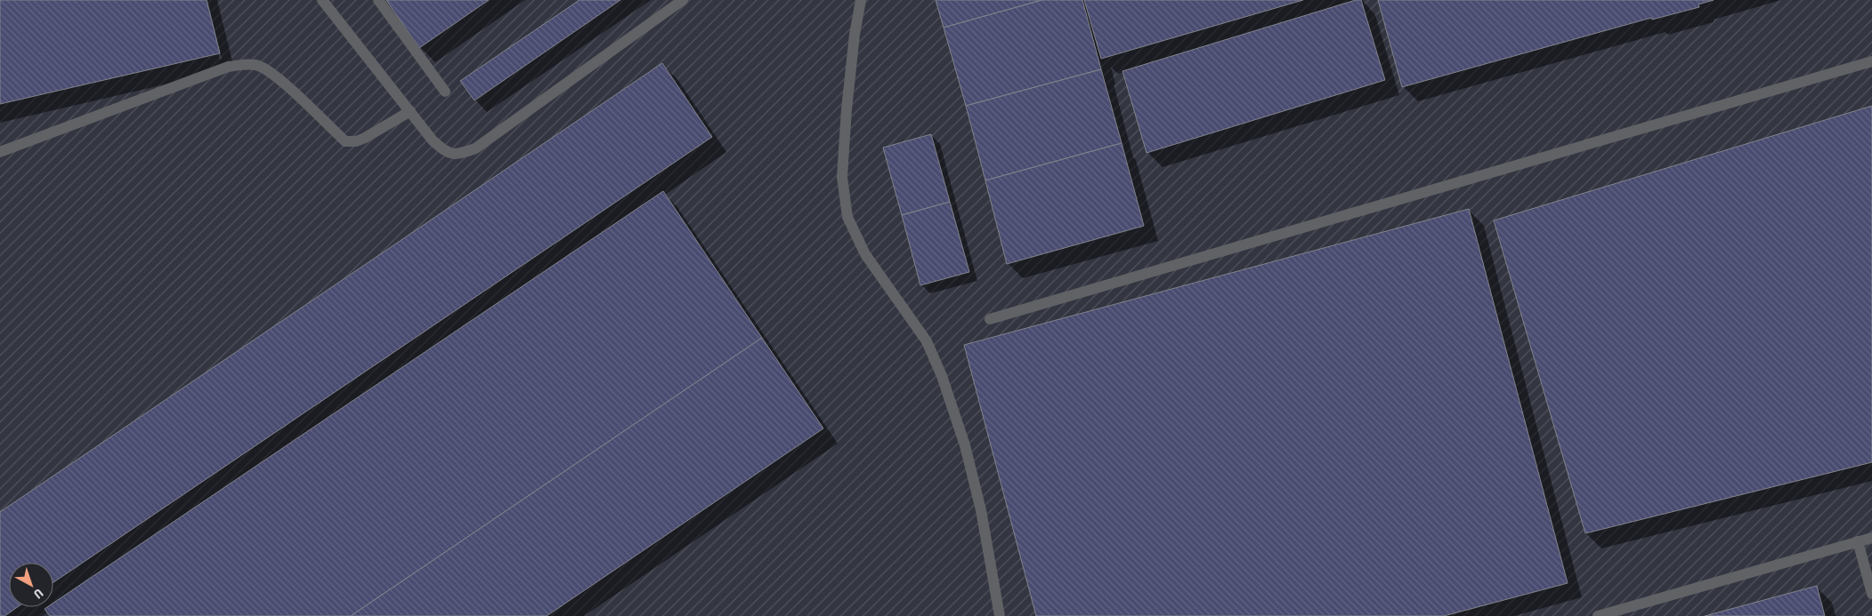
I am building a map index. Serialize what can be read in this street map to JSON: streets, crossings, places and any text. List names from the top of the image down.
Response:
{
  "north": "bottom right"
}
